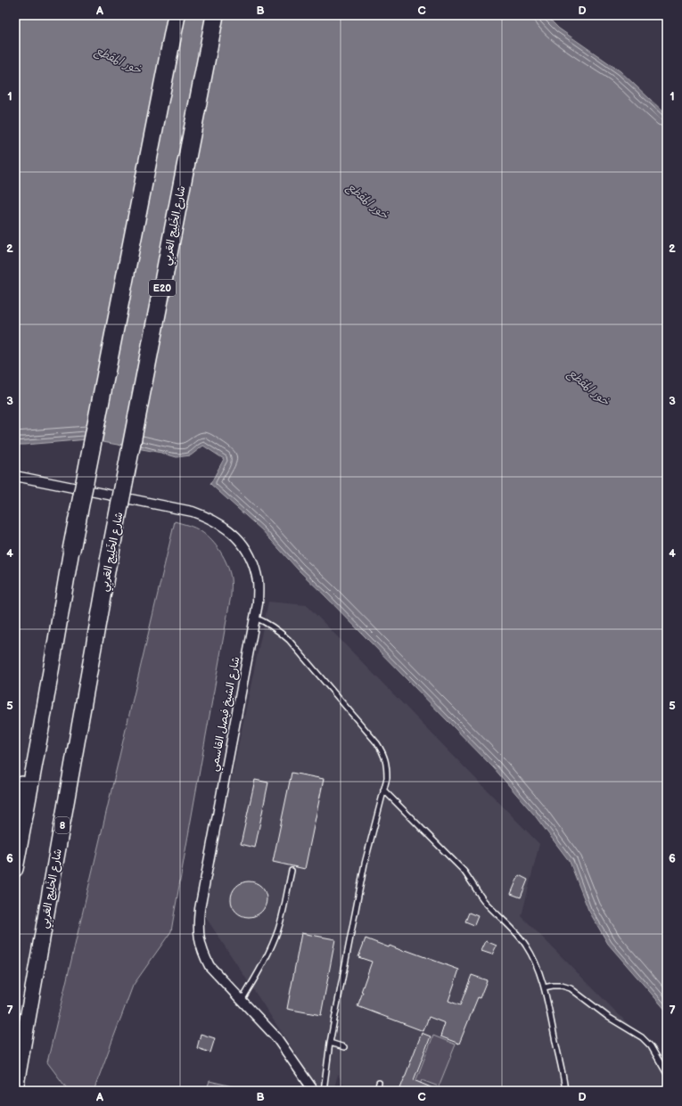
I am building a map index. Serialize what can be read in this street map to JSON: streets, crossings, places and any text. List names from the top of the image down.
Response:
{
  "streets": {
    "highway": ["شارع الخَلِيج العَربِي", "E20", "8"],
    "street": ["شارع الشيخ فيصل القاسمي"]
  },
  "water": ["خور المقطع"],
  "grid": {
    "columns": [
      "A",
      "B",
      "C",
      "D"
    ],
    "rows": [
      "1",
      "2",
      "3",
      "4",
      "5",
      "6",
      "7"
    ]
  }
}
